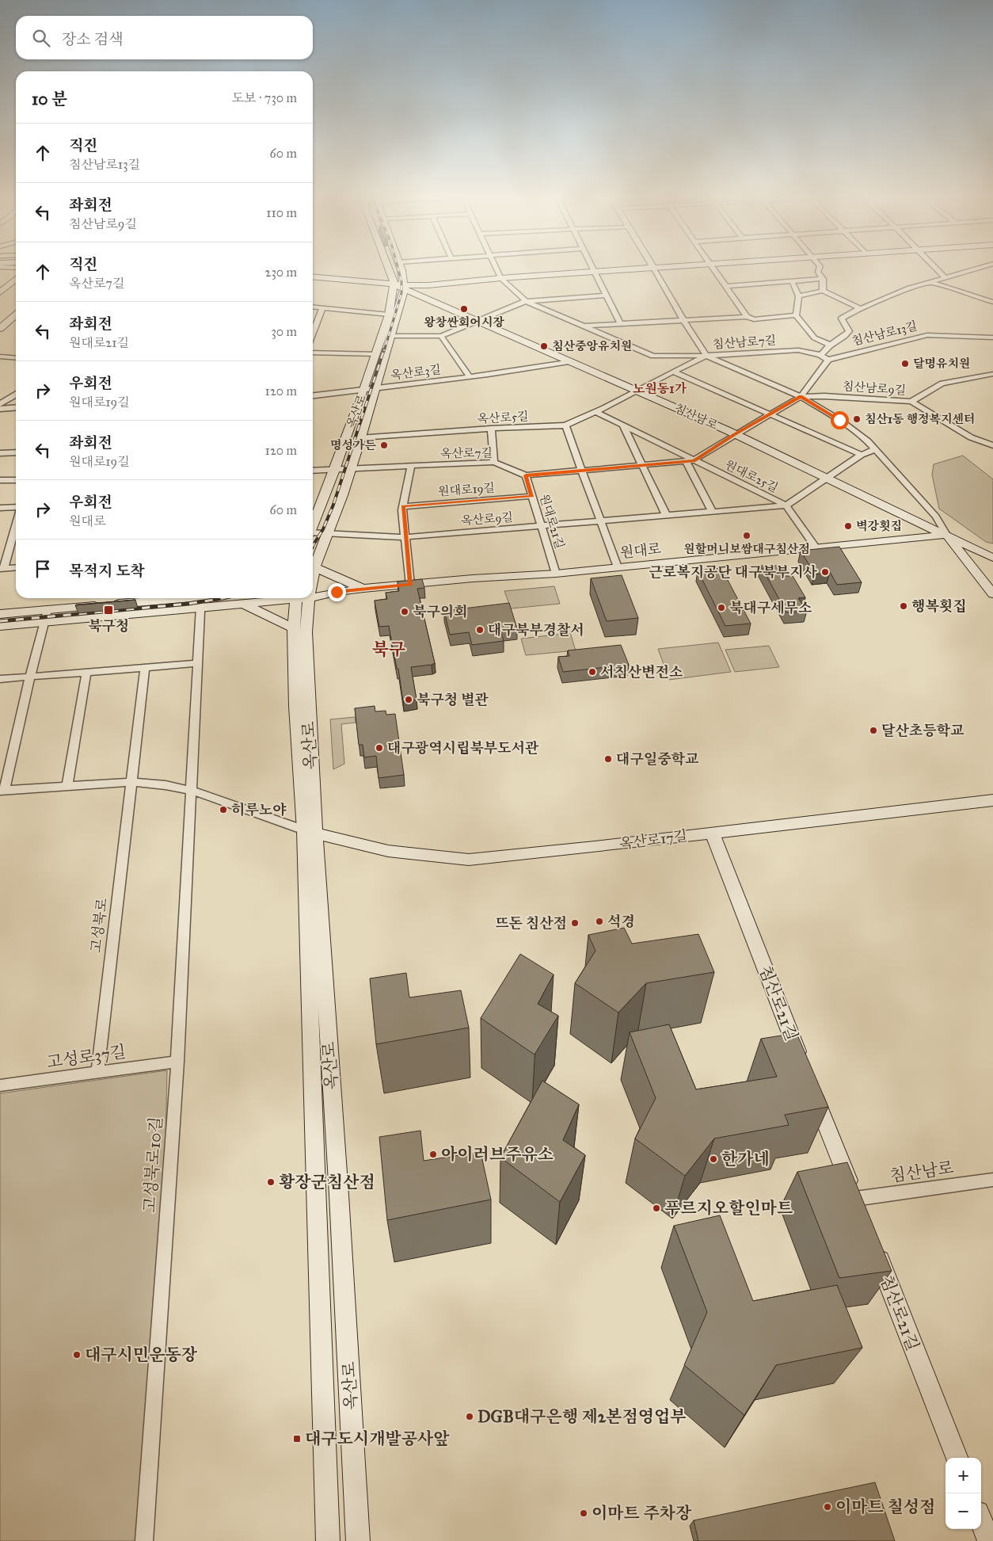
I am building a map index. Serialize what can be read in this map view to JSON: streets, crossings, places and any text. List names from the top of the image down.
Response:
{
  "streets": {
    "main road": [
      "옥산로",
      "침산남로",
      "원대로",
      "옥산로17길",
      "침산로21길"
    ],
    "street": [
      "침산남로13길",
      "침산남로7길",
      "옥산로3길",
      "침산남로9길",
      "옥산로5길",
      "옥산로7길",
      "원대로25길",
      "원대로19길",
      "옥산로9길",
      "원대로21길",
      "고성북로",
      "고성로37길",
      "고성북로10길"
    ]
  },
  "crossings": [
    ["침산남로13길", "침산남로7길"],
    ["침산남로7길", "침산남로"],
    ["침산남로7길", "옥산로5길"],
    ["옥산로3길", "옥산로"],
    ["옥산로3길", "침산남로"],
    ["옥산로", "침산남로"],
    ["옥산로", "옥산로7길"],
    ["옥산로", "옥산로17길"],
    ["침산남로", "옥산로5길"],
    ["침산남로", "옥산로7길"],
    ["침산남로", "원대로"],
    ["침산남로", "침산로21길"],
    ["옥산로5길", "원대로25길"],
    ["옥산로7길", "원대로25길"],
    ["옥산로7길", "원대로21길"],
    ["원대로25길", "옥산로9길"],
    ["원대로25길", "원대로"],
    ["원대로19길", "원대로21길"],
    ["옥산로9길", "원대로21길"],
    ["원대로21길", "원대로"],
    ["옥산로17길", "침산로21길"],
    ["고성북로", "고성로37길"],
    ["고성로37길", "고성북로10길"]
  ],
  "districts": ["노원동1가", "북구"],
  "places": {
    "other": [
      "왕창싼회어시장",
      "침산중앙유치원",
      "달명유치원",
      "침산1동 행정복지센터",
      "명성가든",
      "벽강횟집",
      "원할머니보쌈대구침산점",
      "근로복지공단 대구북부지사",
      "행복횟집",
      "북대구세무소",
      "북구의회",
      "대구북부경찰서",
      "서침산변전소",
      "북구청 별관",
      "달산초등학교",
      "대구광역시립북부도서관",
      "대구일중학교",
      "히루노야",
      "석경",
      "뜨돈 침산점",
      "아이러브주유소",
      "한가네",
      "황장군침산점",
      "푸르지오할인마트",
      "대구시민운동장",
      "DGB대구은행 제2본점영업부",
      "이마트 칠성점",
      "이마트 주차장"
    ],
    "transit": ["북구청", "대구도시개발공사앞"]
  },
  "page": {
    "search": "장소 검색",
    "heading": ["10 분", "도보 · 730 m"],
    "list": [
      ["직진", "침산남로13길", "60 m"],
      ["좌회전", "침산남로9길", "110 m"],
      ["직진", "옥산로7길", "230 m"],
      ["좌회전", "원대로21길", "30 m"],
      ["우회전", "원대로19길", "120 m"],
      ["좌회전", "원대로19길", "120 m"],
      ["우회전", "원대로", "60 m"],
      "목적지 도착"
    ],
    "map_buttons": ["+", "−"]
  }
}
